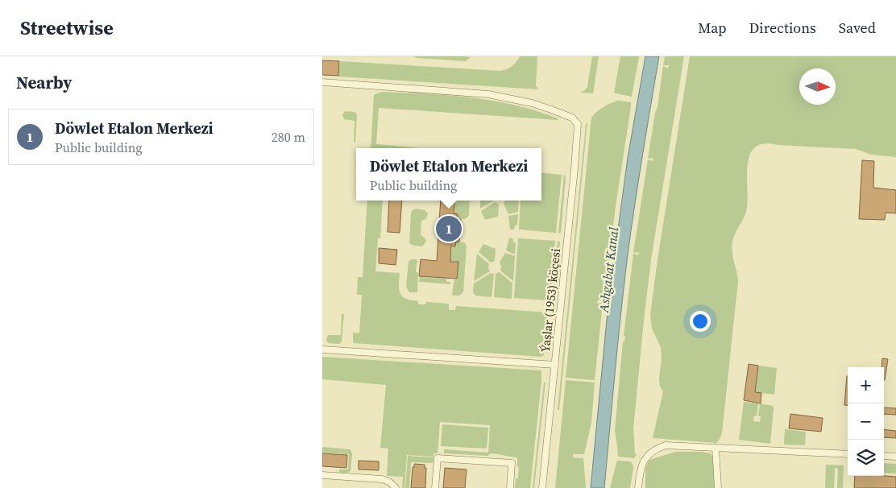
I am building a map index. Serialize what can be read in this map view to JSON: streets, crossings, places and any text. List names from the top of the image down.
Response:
{
  "streets": {
    "street": ["Ýaşlar (1953) köçesi"]
  },
  "water": ["Ashgabat Kanal"],
  "north": "right",
  "page": {
    "header": "Streetwise",
    "nav": ["Map", "Directions", "Saved"],
    "heading": "Nearby",
    "list": [
      {
        "mark": "1",
        "name": "Döwlet Etalon Merkezi",
        "note": "Public building",
        "value": "280 m"
      }
    ],
    "popup": ["Döwlet Etalon Merkezi", "Public building"],
    "pins": "1",
    "map_buttons": ["+", "−"]
  }
}
